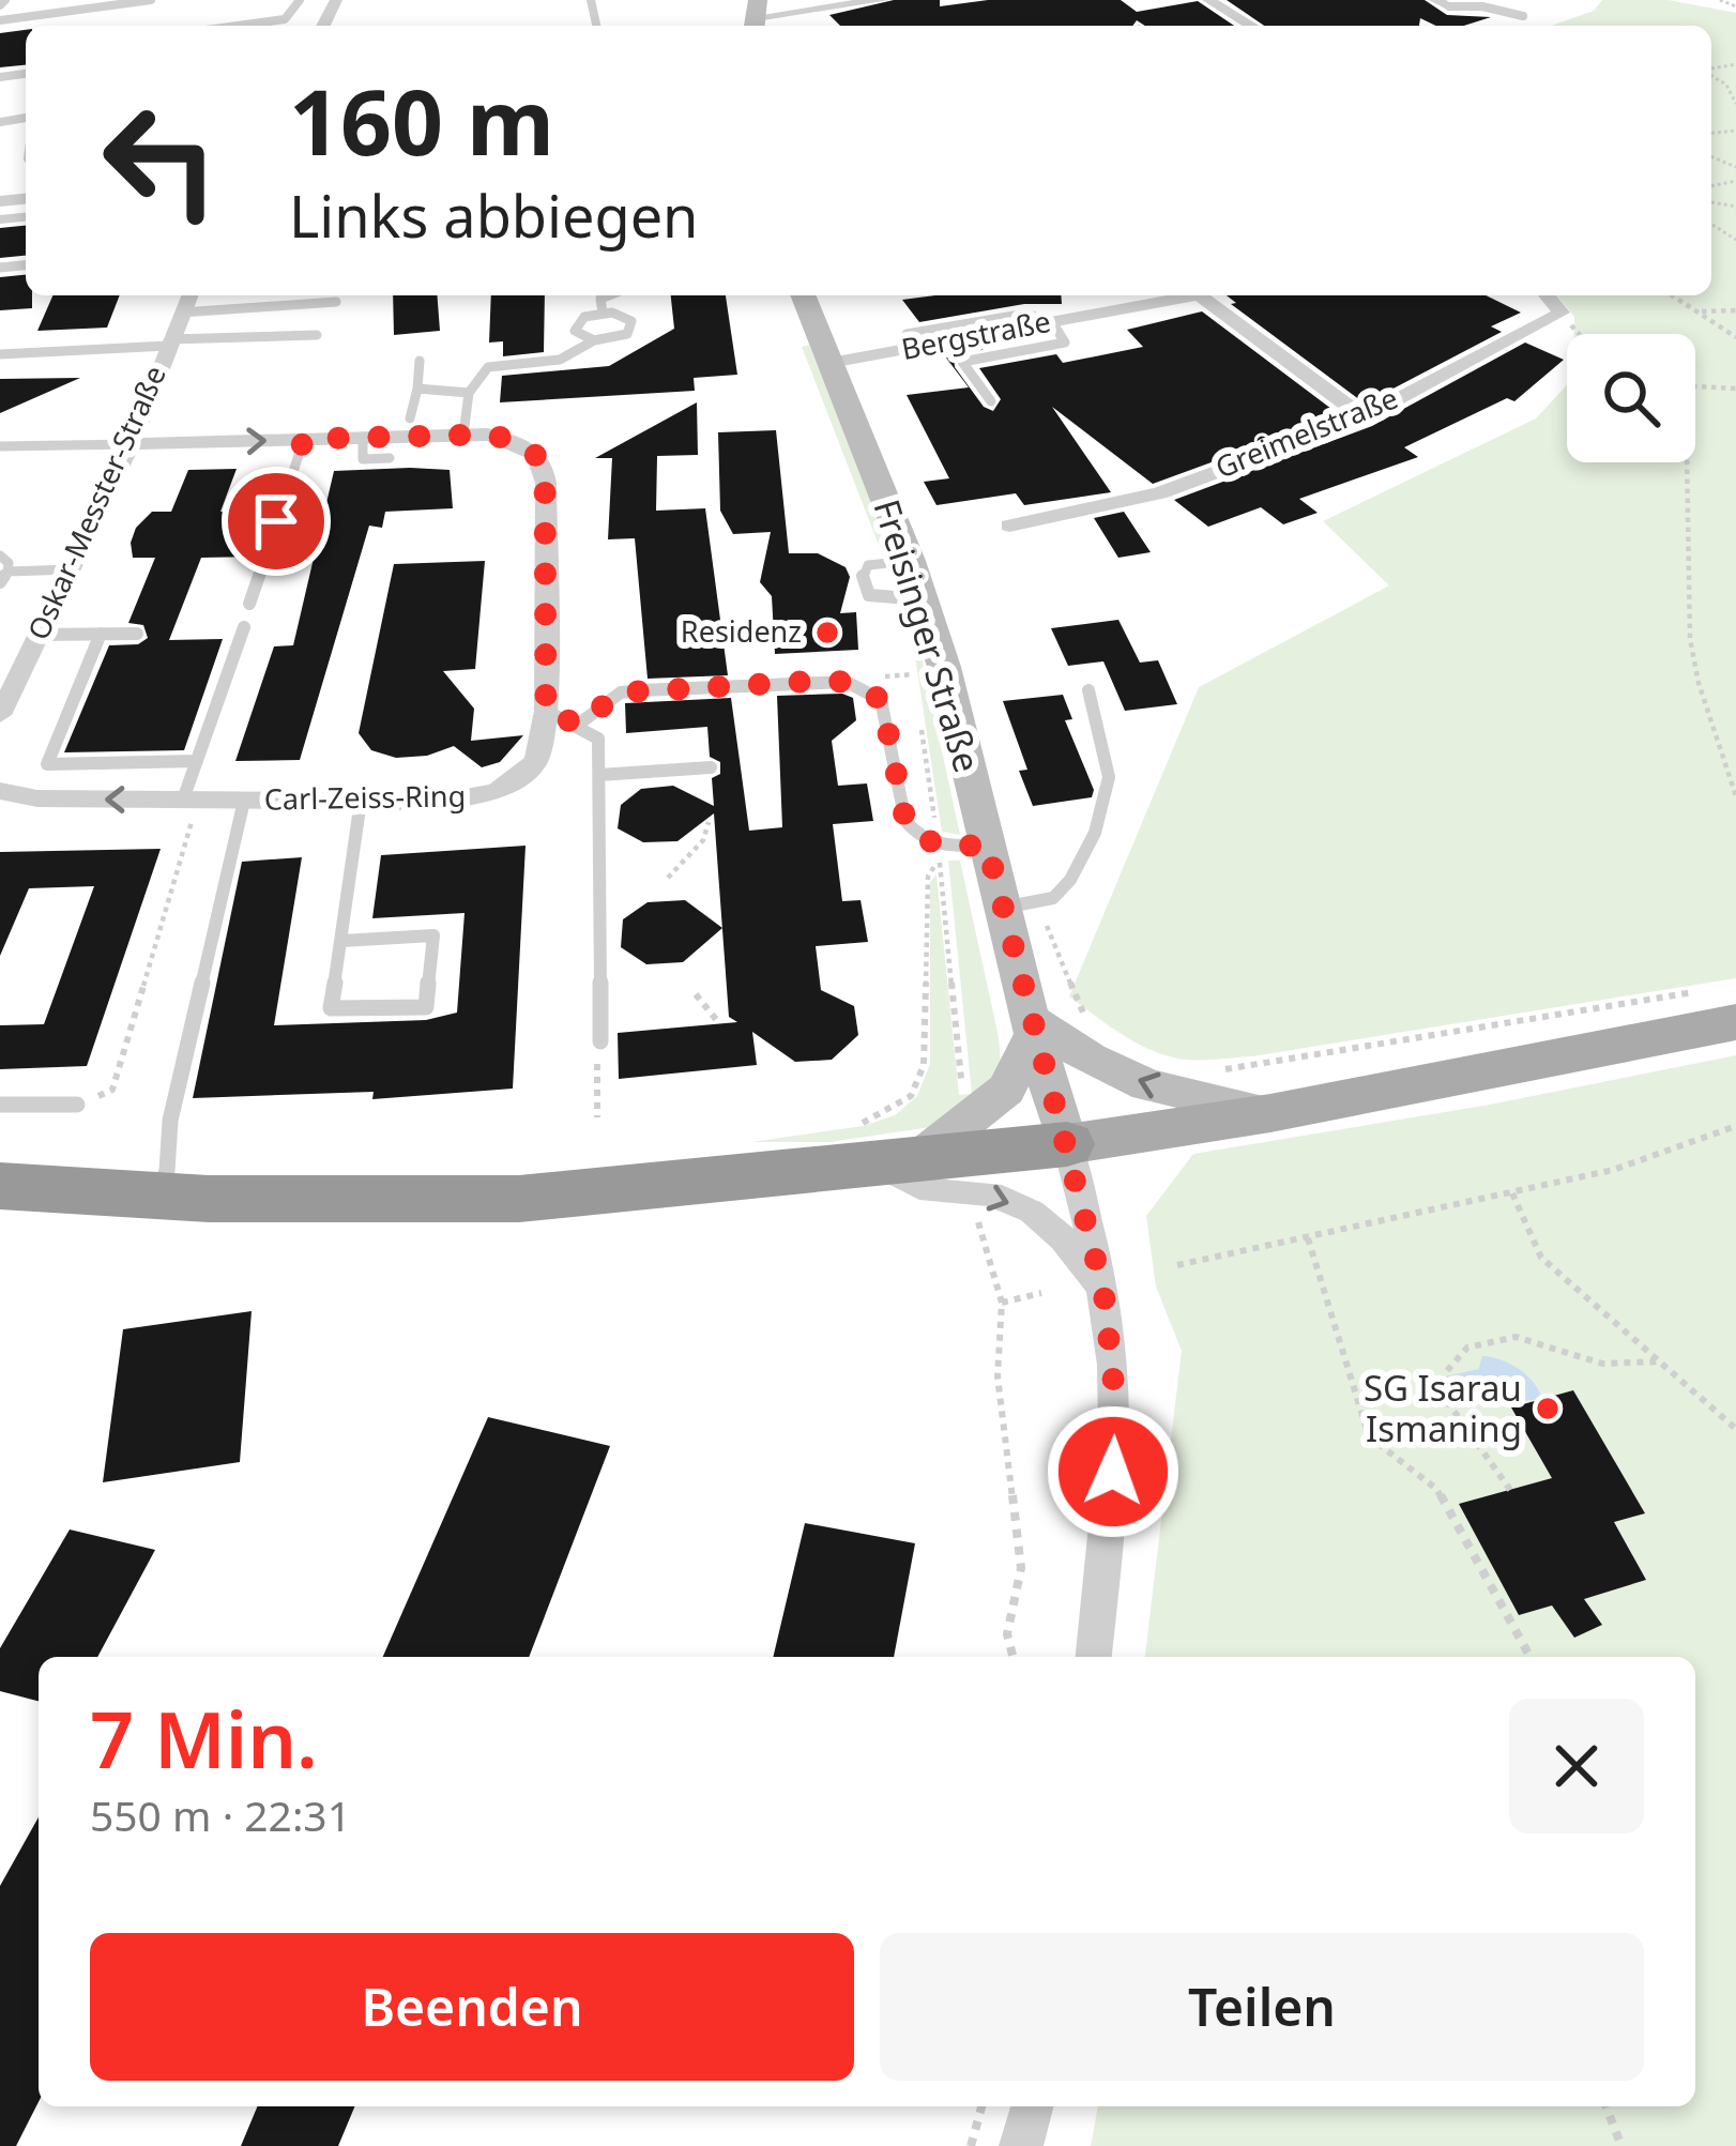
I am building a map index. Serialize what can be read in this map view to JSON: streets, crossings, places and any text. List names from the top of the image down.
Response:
{
  "streets": {
    "main road": ["Freisinger Straße"],
    "street": [
      "Bergstraße",
      "Greimelstraße",
      "Oskar-Messter-Straße",
      "Carl-Zeiss-Ring"
    ]
  },
  "crossings": [
    ["Bergstraße", "Freisinger Straße"],
    ["Oskar-Messter-Straße", "Carl-Zeiss-Ring"]
  ],
  "places": ["Residenz", "SG Isarau Ismaning"],
  "page": {
    "turn": ["160 m", "Links abbiegen"],
    "heading": ["7 Min.", "550 m · 22:31"],
    "buttons": ["Beenden", "Teilen"]
  }
}
